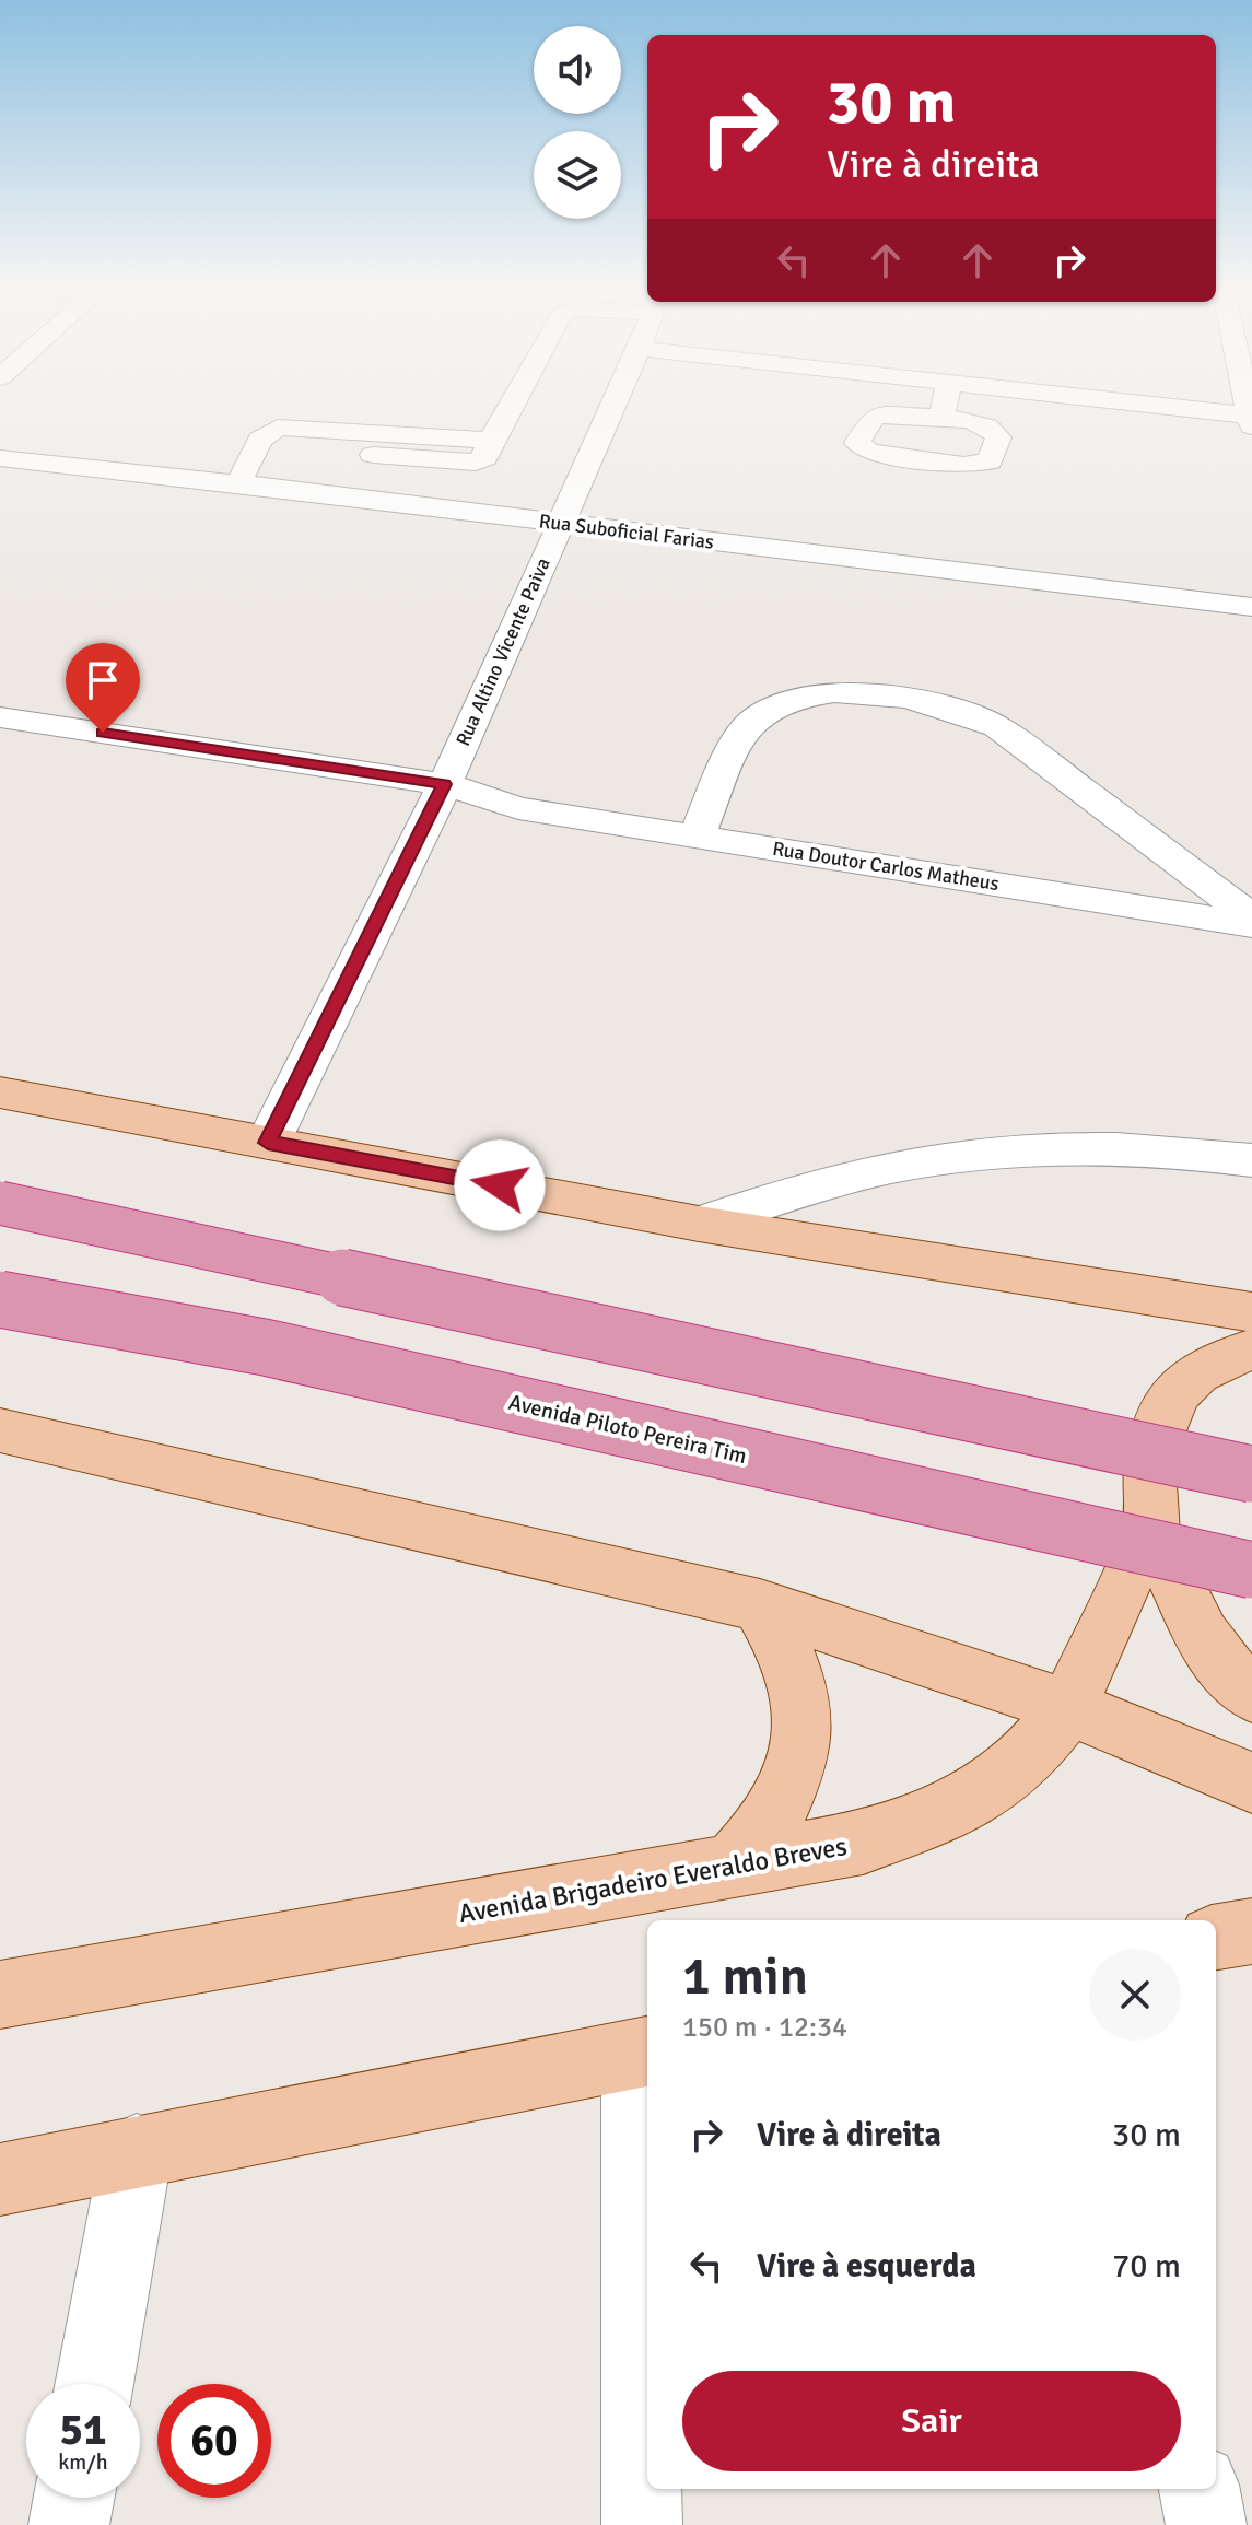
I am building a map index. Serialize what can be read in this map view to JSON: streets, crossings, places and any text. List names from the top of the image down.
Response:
{
  "streets": {
    "highway": ["Avenida Piloto Pereira Tim"],
    "main road": ["Avenida Brigadeiro Everaldo Breves"],
    "street": ["Rua Suboficial Farias", "Rua Altino Vicente Paiva", "Rua Doutor Carlos Matheus"]
  },
  "crossings": [
    ["Rua Suboficial Farias", "Rua Altino Vicente Paiva"],
    ["Rua Altino Vicente Paiva", "Rua Doutor Carlos Matheus"]
  ],
  "page": {
    "turn": ["30 m", "Vire à direita"],
    "heading": ["1 min", "150 m · 12:34"],
    "list": [
      {
        "name": "Vire à direita",
        "value": "30 m"
      },
      {
        "name": "Vire à esquerda",
        "value": "70 m"
      }
    ],
    "buttons": "Sair",
    "speed": "51 km/h",
    "limit": "60"
  }
}
